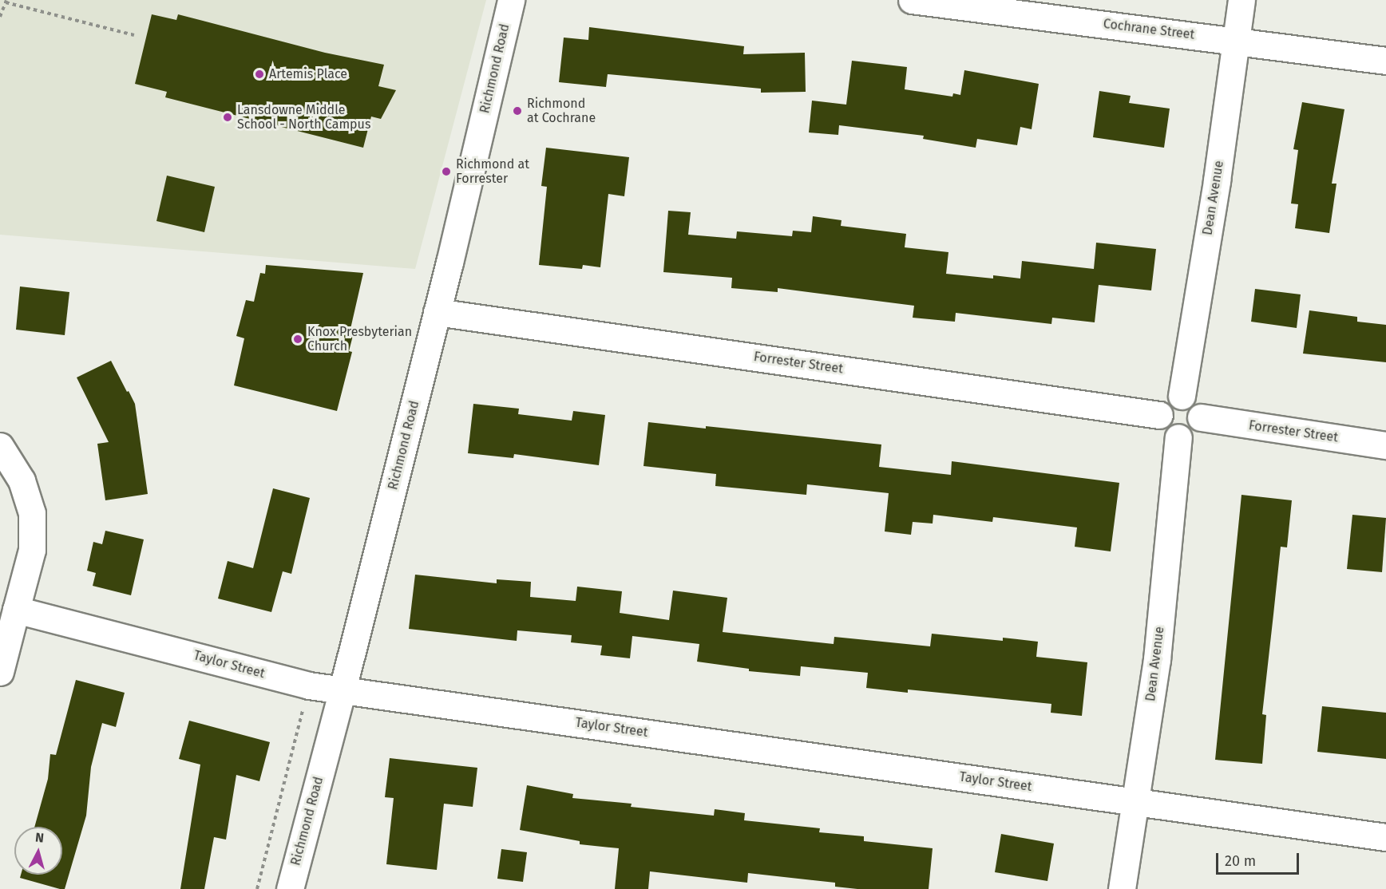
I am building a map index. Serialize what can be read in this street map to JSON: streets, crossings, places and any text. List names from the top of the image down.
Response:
{
  "streets": {
    "street": [
      "Cochrane Street",
      "Richmond Road",
      "Dean Avenue",
      "Forrester Street",
      "Taylor Street"
    ]
  },
  "crossings": [
    ["Cochrane Street", "Dean Avenue"],
    ["Richmond Road", "Forrester Street"],
    ["Richmond Road", "Taylor Street"],
    ["Dean Avenue", "Forrester Street"],
    ["Dean Avenue", "Taylor Street"]
  ],
  "places": [
    "Artemis Place",
    "Richmond at Cochrane",
    "Lansdowne Middle School - North Campus",
    "Richmond at Forrester",
    "Knox Presbyterian Church"
  ],
  "scale_bar": "20 m",
  "north": "top"
}
